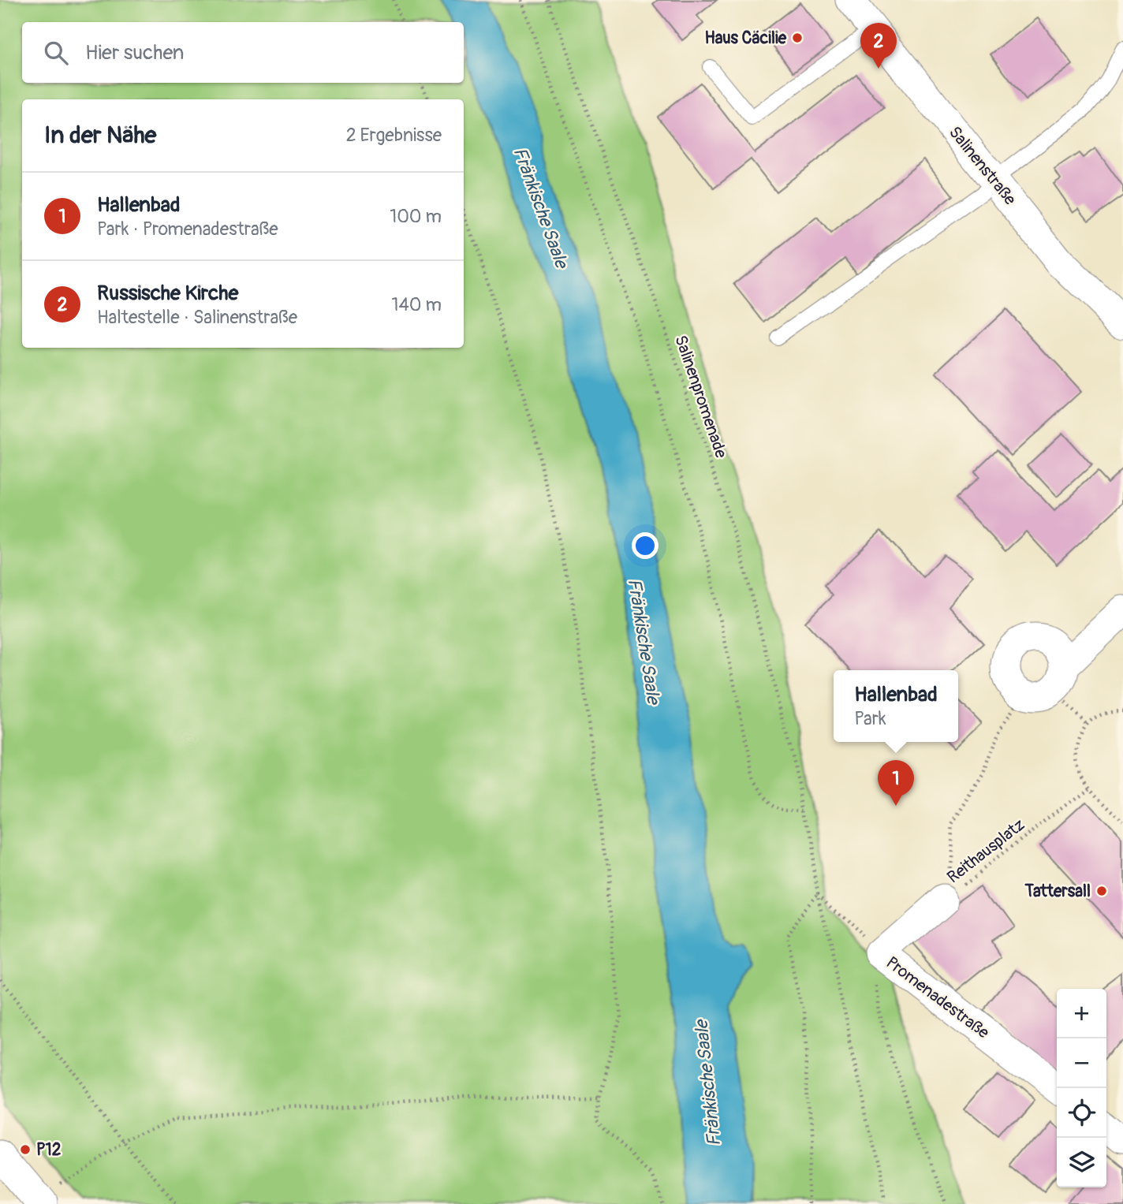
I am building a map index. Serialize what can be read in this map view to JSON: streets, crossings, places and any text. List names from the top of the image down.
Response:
{
  "streets": {
    "street": ["Salinenstraße", "Promenadestraße"],
    "path": ["Salinenpromenade", "Reithausplatz"]
  },
  "crossings": [
    ["Reithausplatz", "Promenadestraße"]
  ],
  "water": ["Fränkische Saale"],
  "places": ["Haus Cäcilie", "Tattersall", "P12"],
  "page": {
    "search": "Hier suchen",
    "pins": ["2", "1"],
    "heading": ["In der Nähe", "2 Ergebnisse"],
    "list": [
      {
        "mark": "1",
        "name": "Hallenbad",
        "note": "Park · Promenadestraße",
        "value": "100 m"
      },
      {
        "mark": "2",
        "name": "Russische Kirche",
        "note": "Haltestelle · Salinenstraße",
        "value": "140 m"
      }
    ],
    "popup": ["Hallenbad", "Park"],
    "map_buttons": ["+", "−"]
  }
}
